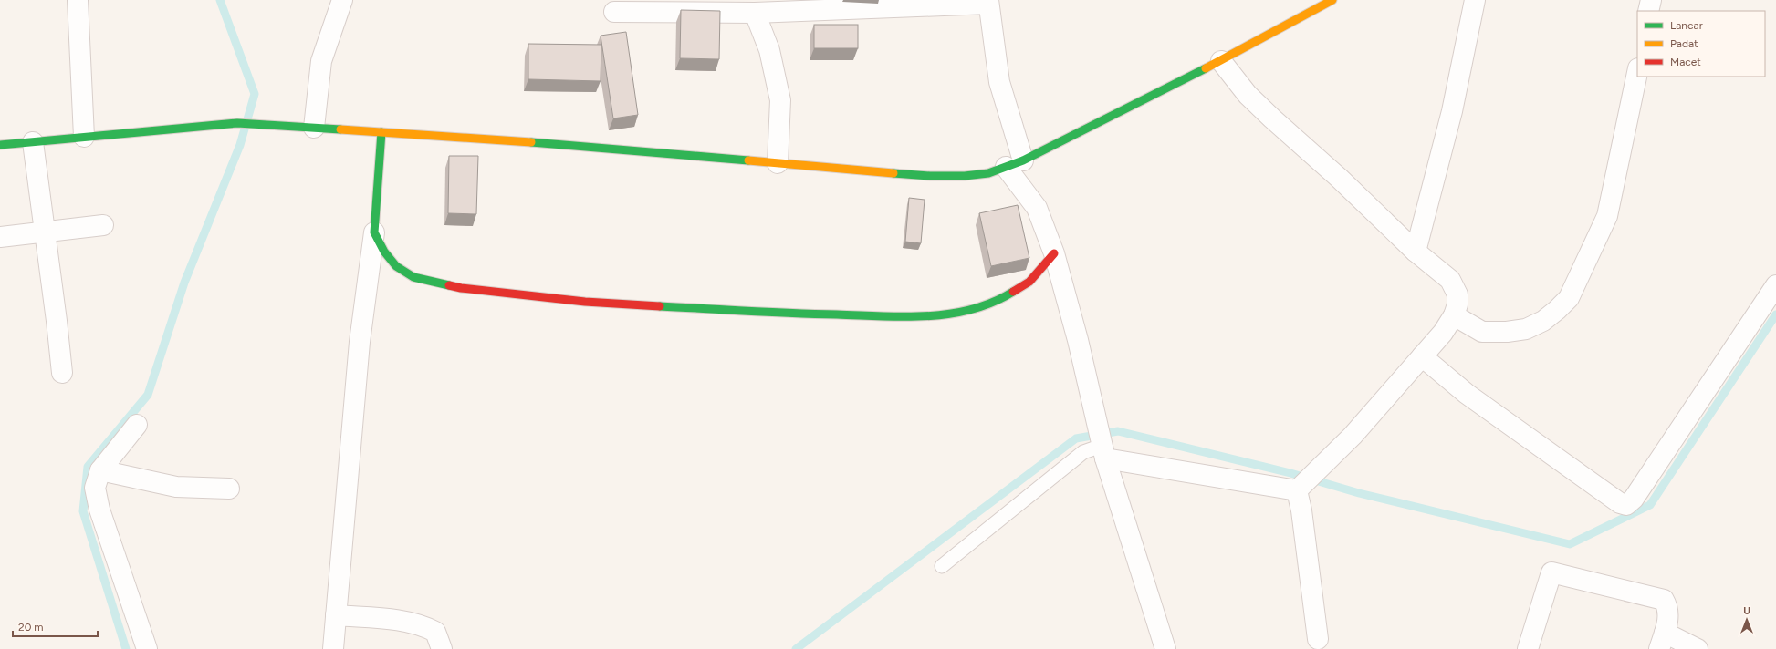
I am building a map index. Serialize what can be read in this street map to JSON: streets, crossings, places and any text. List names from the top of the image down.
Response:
{
  "legend": ["Lancar", "Padat", "Macet"],
  "scale_bar": "20 m",
  "north": "top"
}
